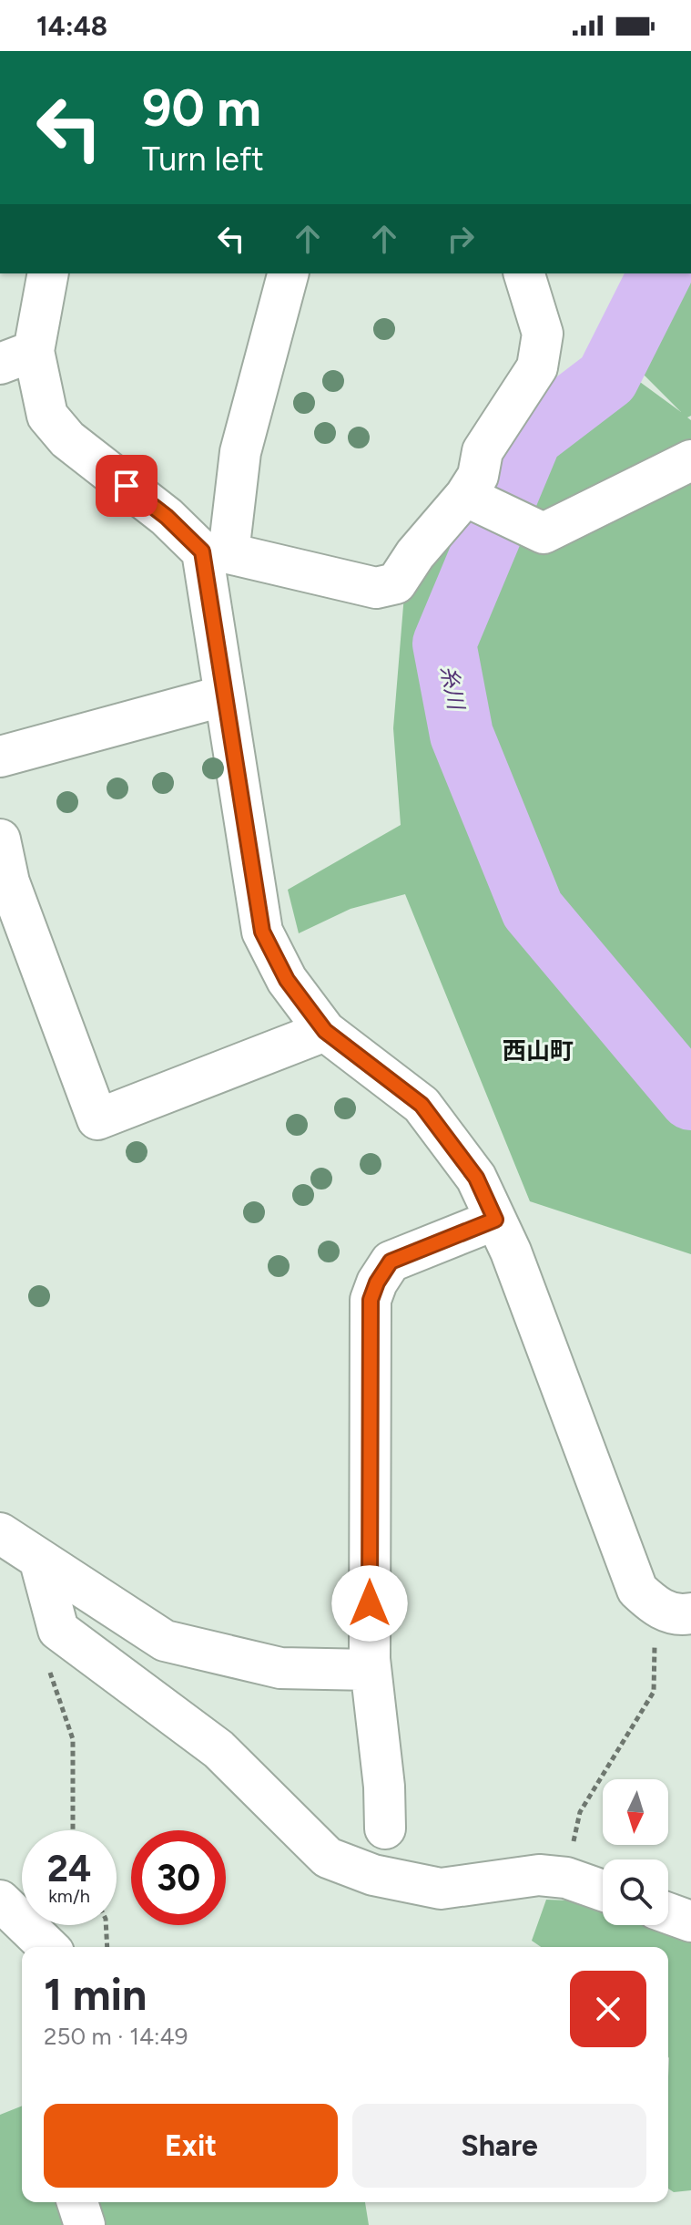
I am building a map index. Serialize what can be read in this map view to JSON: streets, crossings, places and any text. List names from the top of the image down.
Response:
{
  "districts": ["西山町"],
  "water": ["糸川"],
  "north": "bottom",
  "page": {
    "status": "14:48",
    "turn": ["90 m", "Turn left"],
    "speed": "24 km/h",
    "limit": "30",
    "heading": ["1 min", "250 m · 14:49"],
    "buttons": ["Exit", "Share"]
  }
}
